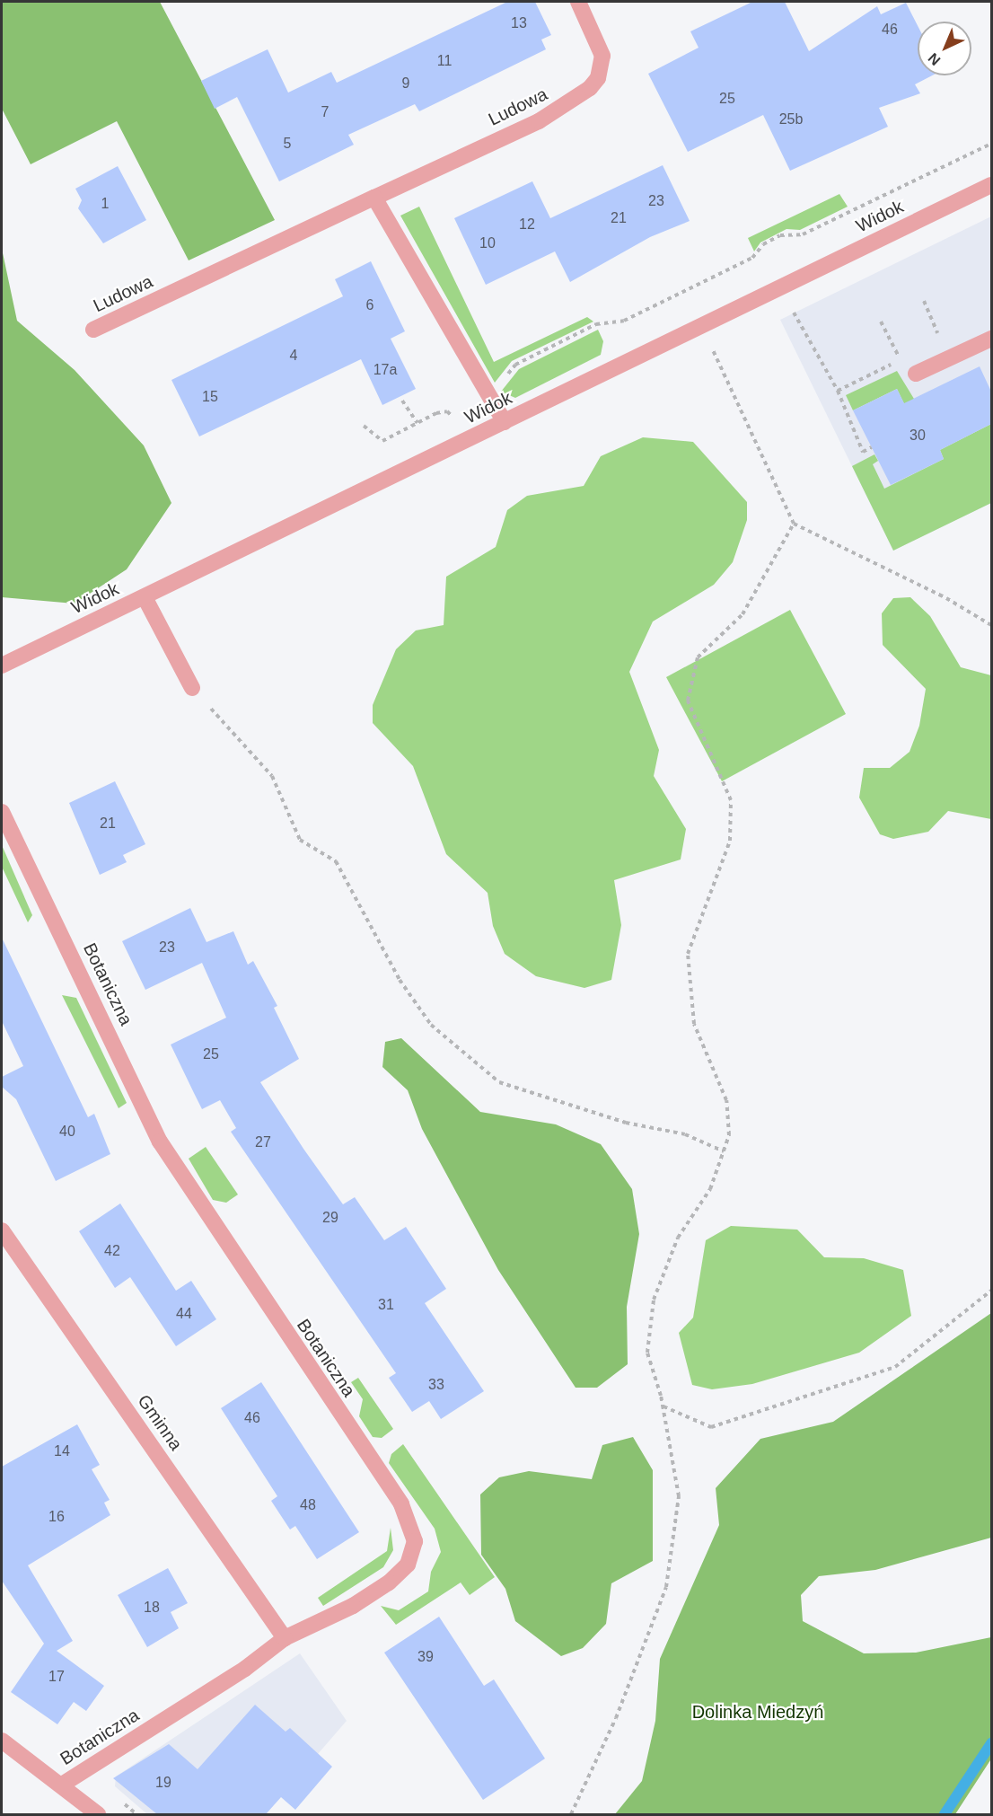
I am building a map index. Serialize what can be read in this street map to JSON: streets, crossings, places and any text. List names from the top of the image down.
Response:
{
  "streets": {
    "street": [
      "Ludowa",
      "Widok",
      "Botaniczna",
      "Gminna"
    ]
  },
  "crossings": [
    ["Botaniczna", "Gminna"]
  ],
  "parks": ["Dolinka Miedzyń"],
  "house_numbers": [
    "13",
    "46",
    "11",
    "9",
    "25",
    "7",
    "25b",
    "5",
    "23",
    "1",
    "21",
    "12",
    "10",
    "6",
    "4",
    "17a",
    "15",
    "30",
    "21",
    "23",
    "25",
    "40",
    "27",
    "29",
    "42",
    "31",
    "44",
    "33",
    "46",
    "14",
    "48",
    "16",
    "18",
    "39",
    "17",
    "19"
  ],
  "north": "bottom left"
}
